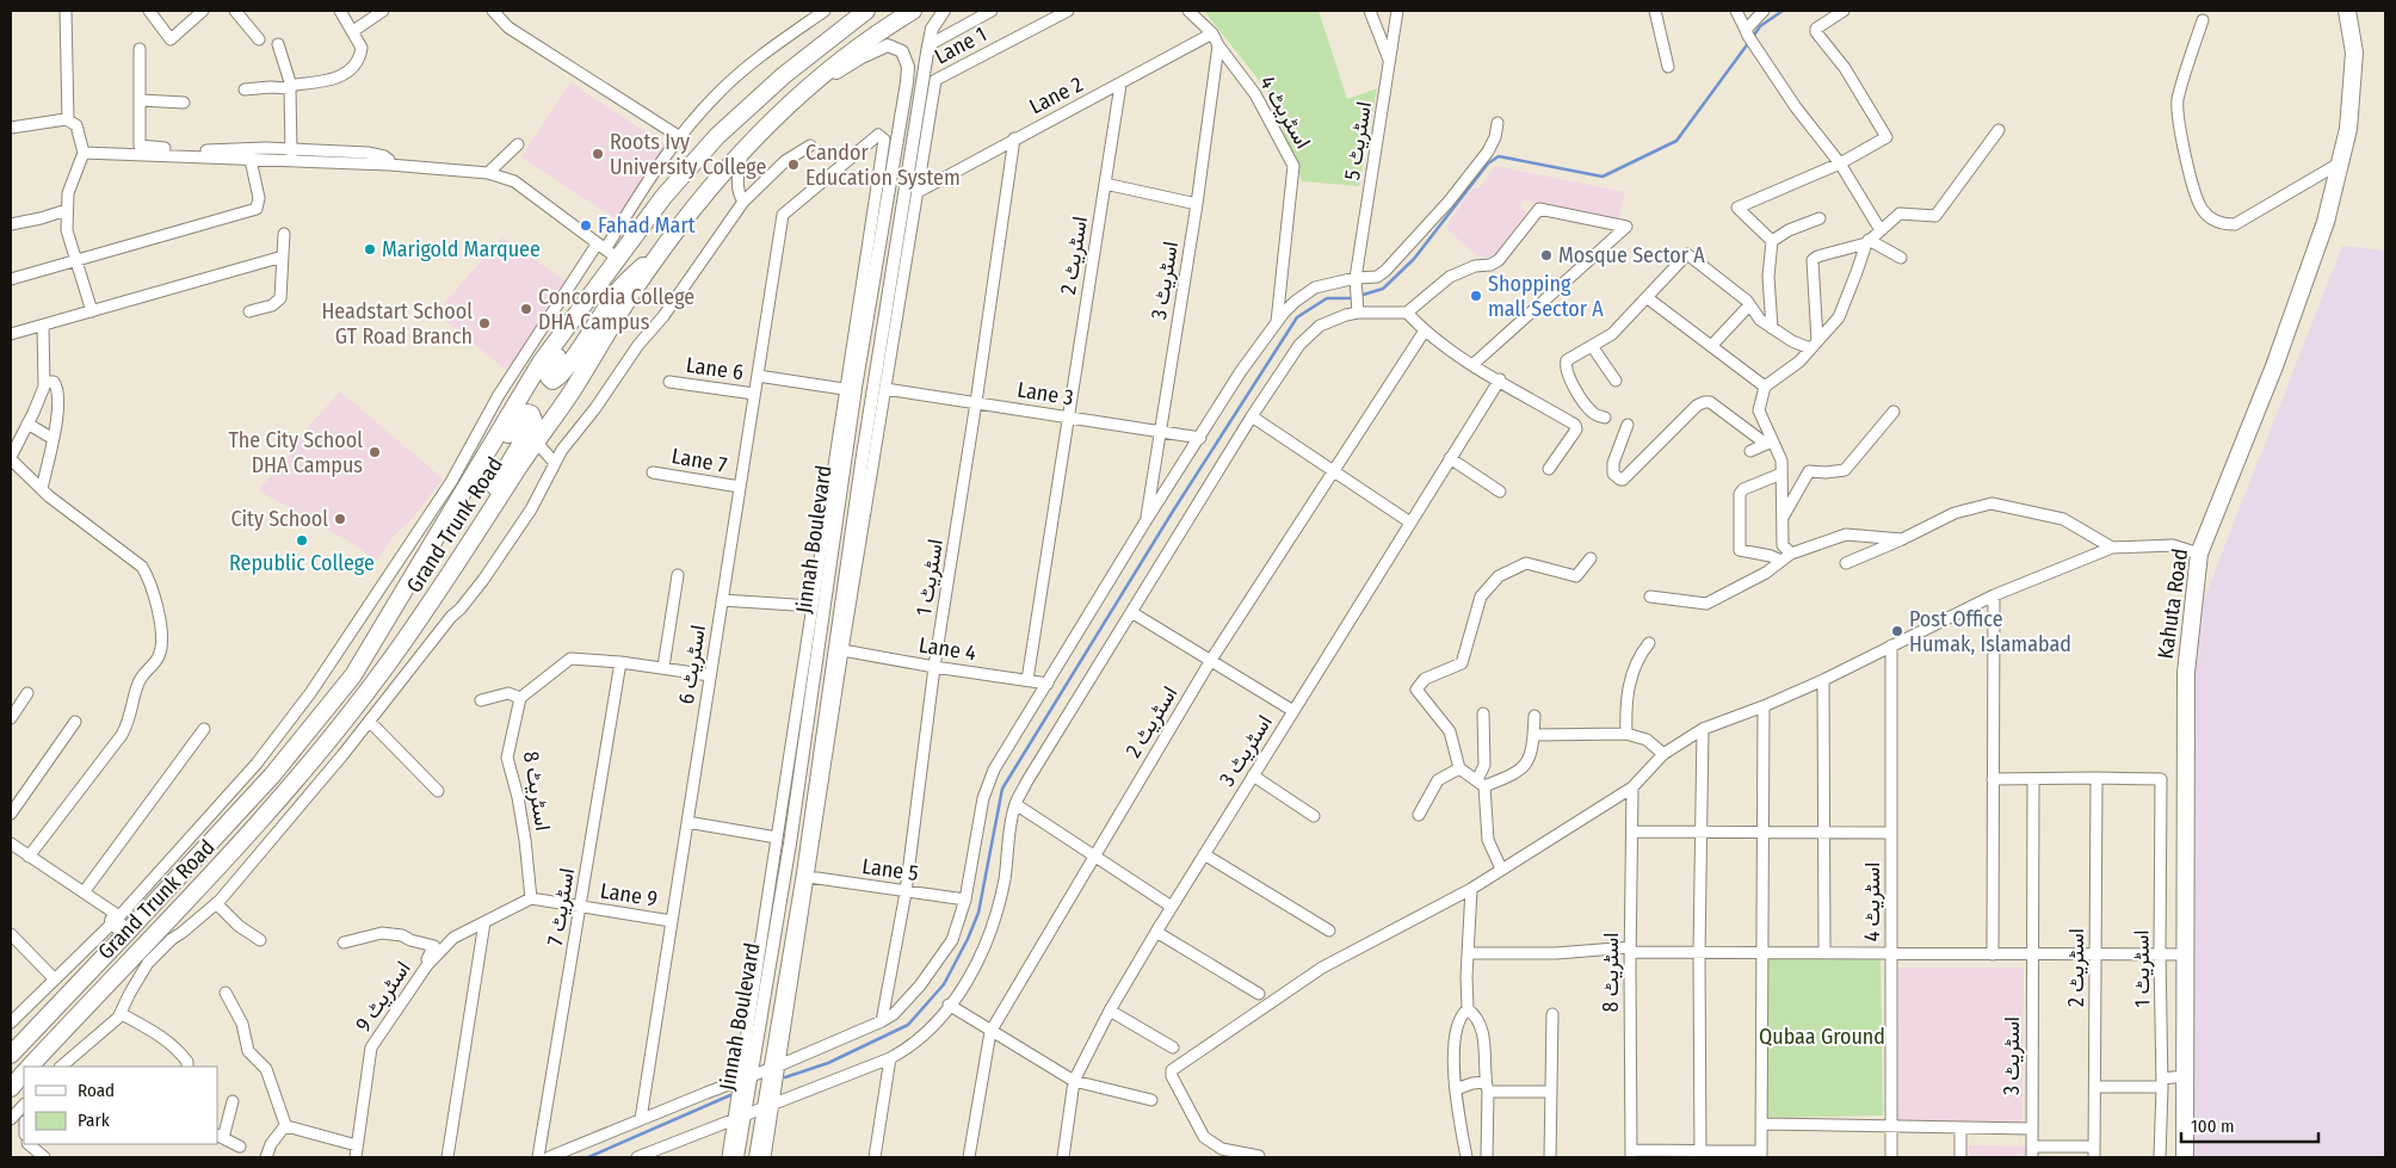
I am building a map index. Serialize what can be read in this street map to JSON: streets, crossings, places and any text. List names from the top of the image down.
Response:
{
  "streets": {
    "highway": ["Grand Trunk Road", "Kahuta Road"],
    "street": [
      "Lane 1",
      "Lane 2",
      "اسٹریٹ 4",
      "اسٹریٹ 5",
      "اسٹریٹ 2",
      "اسٹریٹ 3",
      "Lane 6",
      "Lane 3",
      "Lane 7",
      "Jinnah Boulevard",
      "اسٹریٹ 1",
      "Lane 4",
      "اسٹریٹ 6",
      "اسٹریٹ 8",
      "Lane 5",
      "Lane 9",
      "اسٹریٹ 7",
      "اسٹریٹ 9"
    ]
  },
  "crossings": [
    ["Lane 1", "Lane 2"],
    ["Lane 2", "اسٹریٹ 4"],
    ["Lane 2", "اسٹریٹ 2"],
    ["Lane 2", "اسٹریٹ 1"],
    ["اسٹریٹ 4", "اسٹریٹ 3"],
    ["اسٹریٹ 2", "Lane 3"],
    ["اسٹریٹ 2", "اسٹریٹ 1"],
    ["اسٹریٹ 2", "Lane 4"],
    ["اسٹریٹ 3", "Lane 3"],
    ["Lane 6", "اسٹریٹ 6"],
    ["Lane 3", "اسٹریٹ 1"],
    ["Lane 7", "اسٹریٹ 6"],
    ["Grand Trunk Road", "Jinnah Boulevard"],
    ["Jinnah Boulevard", "اسٹریٹ 6"],
    ["اسٹریٹ 1", "Lane 4"],
    ["اسٹریٹ 1", "Lane 5"],
    ["اسٹریٹ 6", "Lane 9"],
    ["Lane 9", "اسٹریٹ 7"]
  ],
  "parks": ["Qubaa Ground"],
  "places": [
    "Roots Ivy University College",
    "Candor Education System",
    "Fahad Mart",
    "Marigold Marquee",
    "Mosque Sector A",
    "Shopping mall Sector A",
    "Concordia College DHA Campus",
    "Headstart School GT Road Branch",
    "The City School DHA Campus",
    "City School",
    "Republic College",
    "Post Office Humak, Islamabad"
  ],
  "legend": ["Road", "Park"],
  "scale_bar": "100 m"
}
